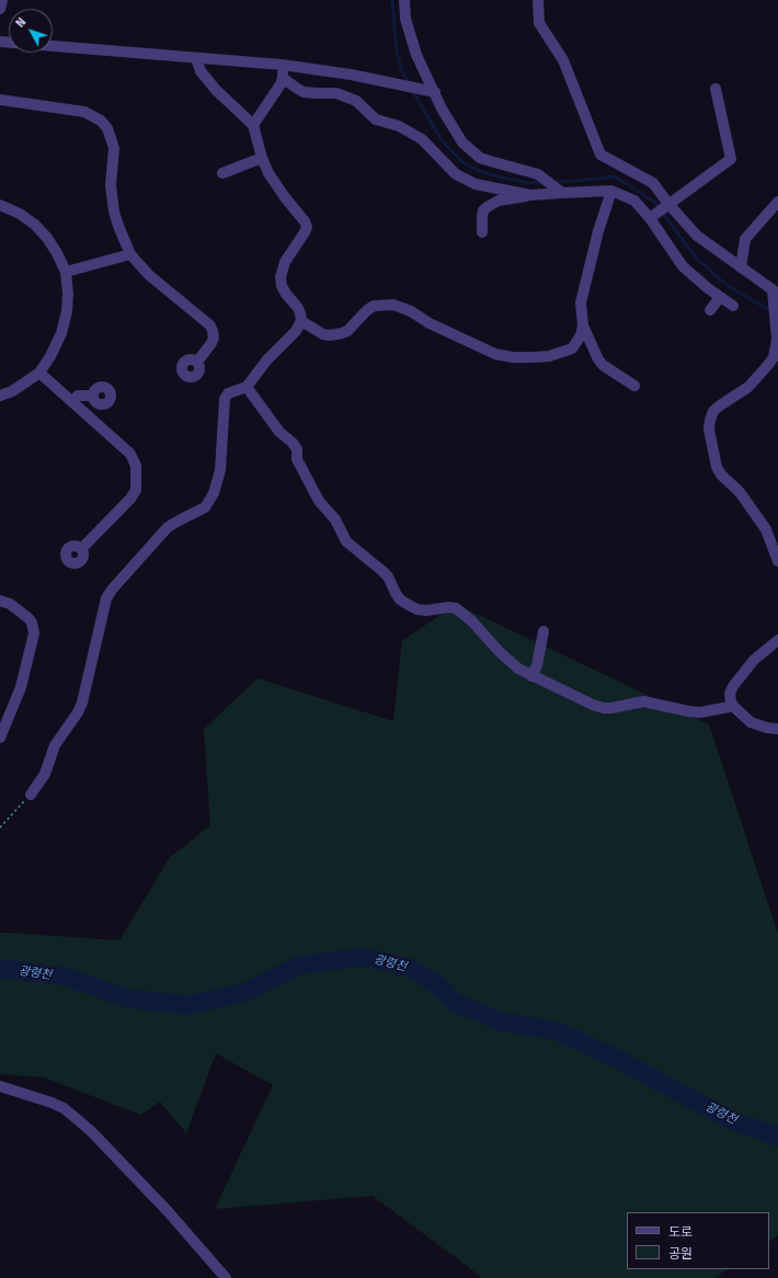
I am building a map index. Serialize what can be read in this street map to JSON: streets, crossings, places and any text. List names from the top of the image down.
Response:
{
  "water": ["광령천"],
  "legend": ["도로", "공원"],
  "north": "top left"
}
